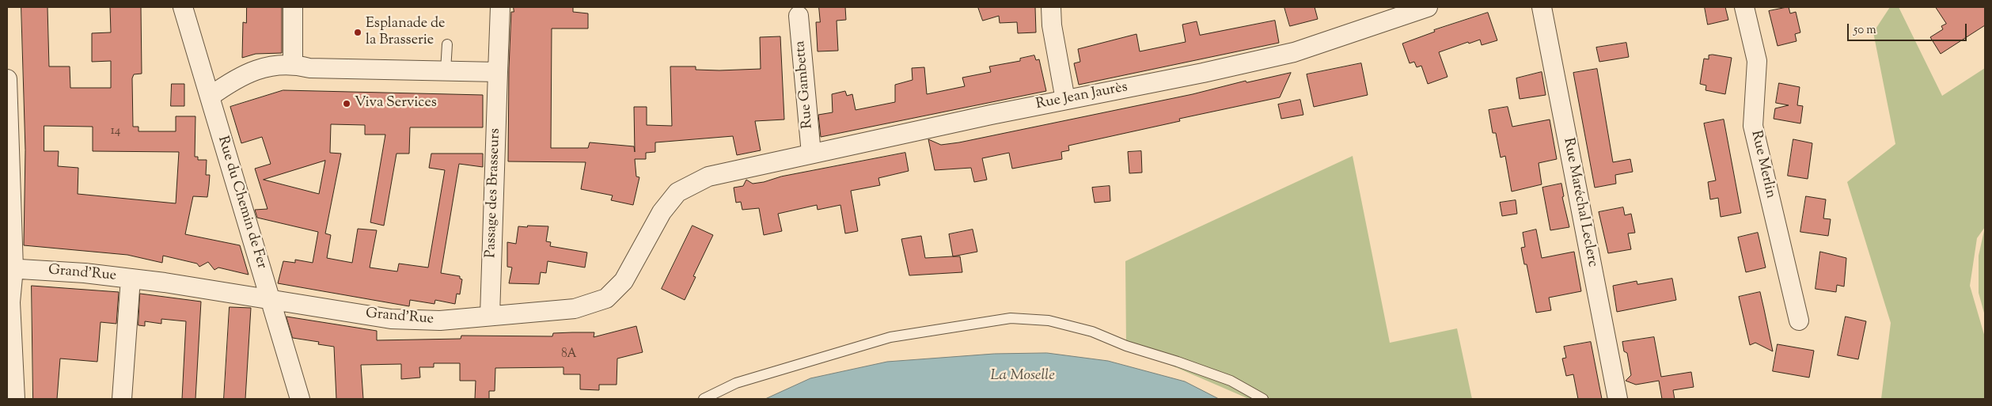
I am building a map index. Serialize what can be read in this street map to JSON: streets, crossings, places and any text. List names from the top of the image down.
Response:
{
  "streets": {
    "street": [
      "Rue Gambetta",
      "Rue Jean Jaurès",
      "Rue Merlin",
      "Passage des Brasseurs",
      "Rue du Chemin de Fer",
      "Rue Maréchal Leclerc",
      "Grand'Rue"
    ]
  },
  "crossings": [
    ["Rue Gambetta", "Rue Jean Jaurès"],
    ["Rue Jean Jaurès", "Grand'Rue"],
    ["Passage des Brasseurs", "Grand'Rue"],
    ["Rue du Chemin de Fer", "Grand'Rue"]
  ],
  "water": ["La Moselle"],
  "places": ["Esplanade de la Brasserie", "Viva Services"],
  "house_numbers": ["14", "8A"],
  "scale_bar": "50 m"
}
